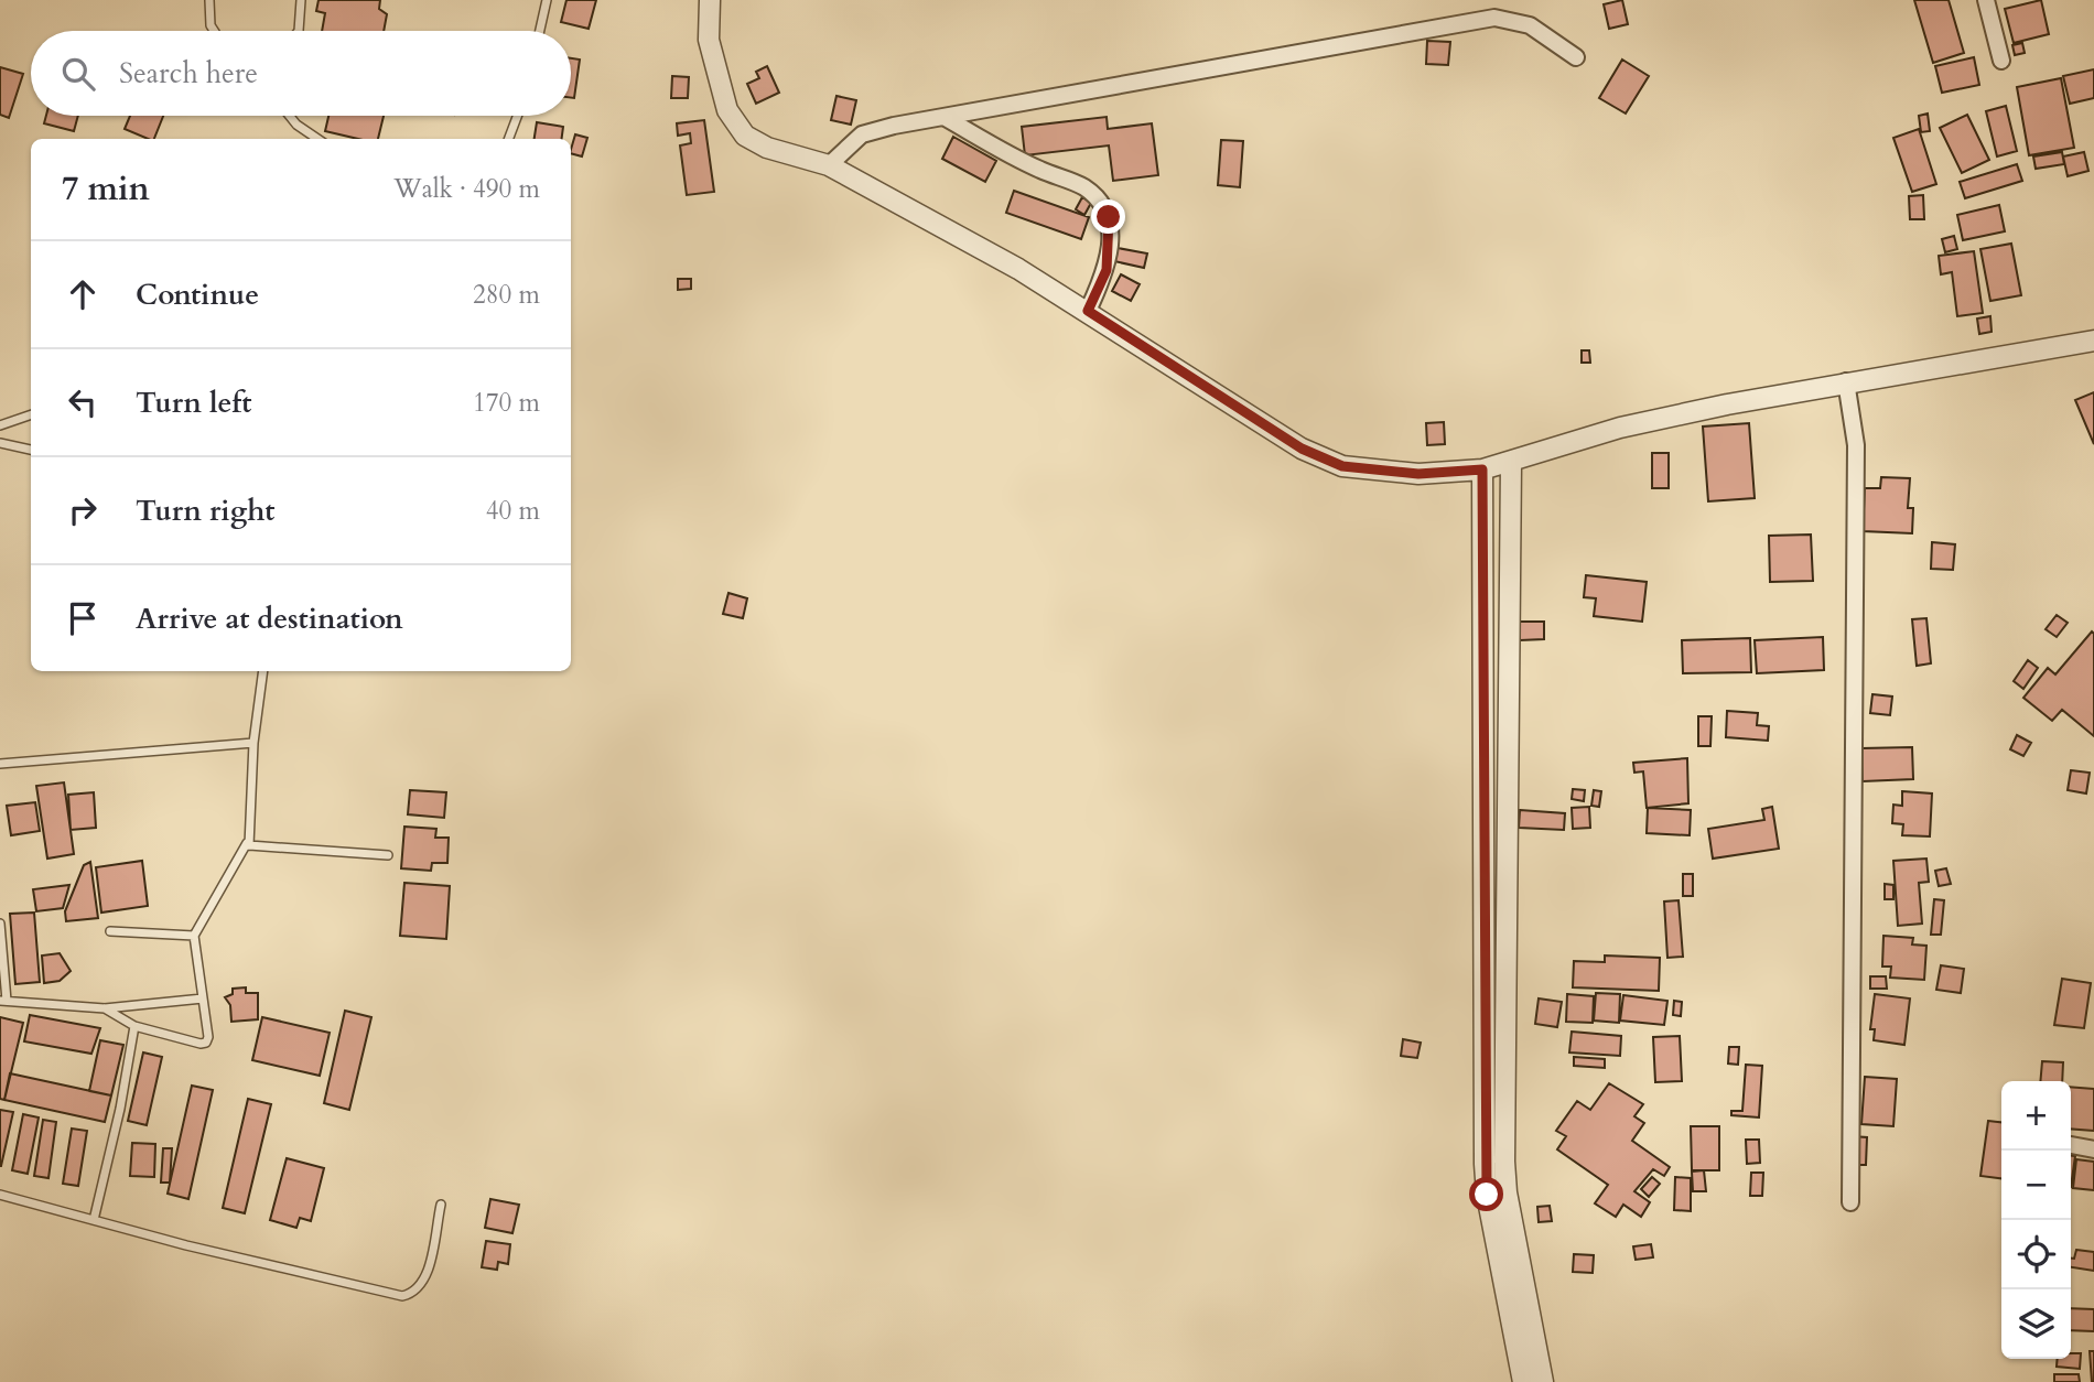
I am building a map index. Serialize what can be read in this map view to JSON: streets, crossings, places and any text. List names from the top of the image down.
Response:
{
  "page": {
    "search": "Search here",
    "heading": ["7 min", "Walk · 490 m"],
    "list": [
      ["Continue", "280 m"],
      ["Turn left", "170 m"],
      ["Turn right", "40 m"],
      "Arrive at destination"
    ],
    "map_buttons": ["+", "−"]
  }
}
